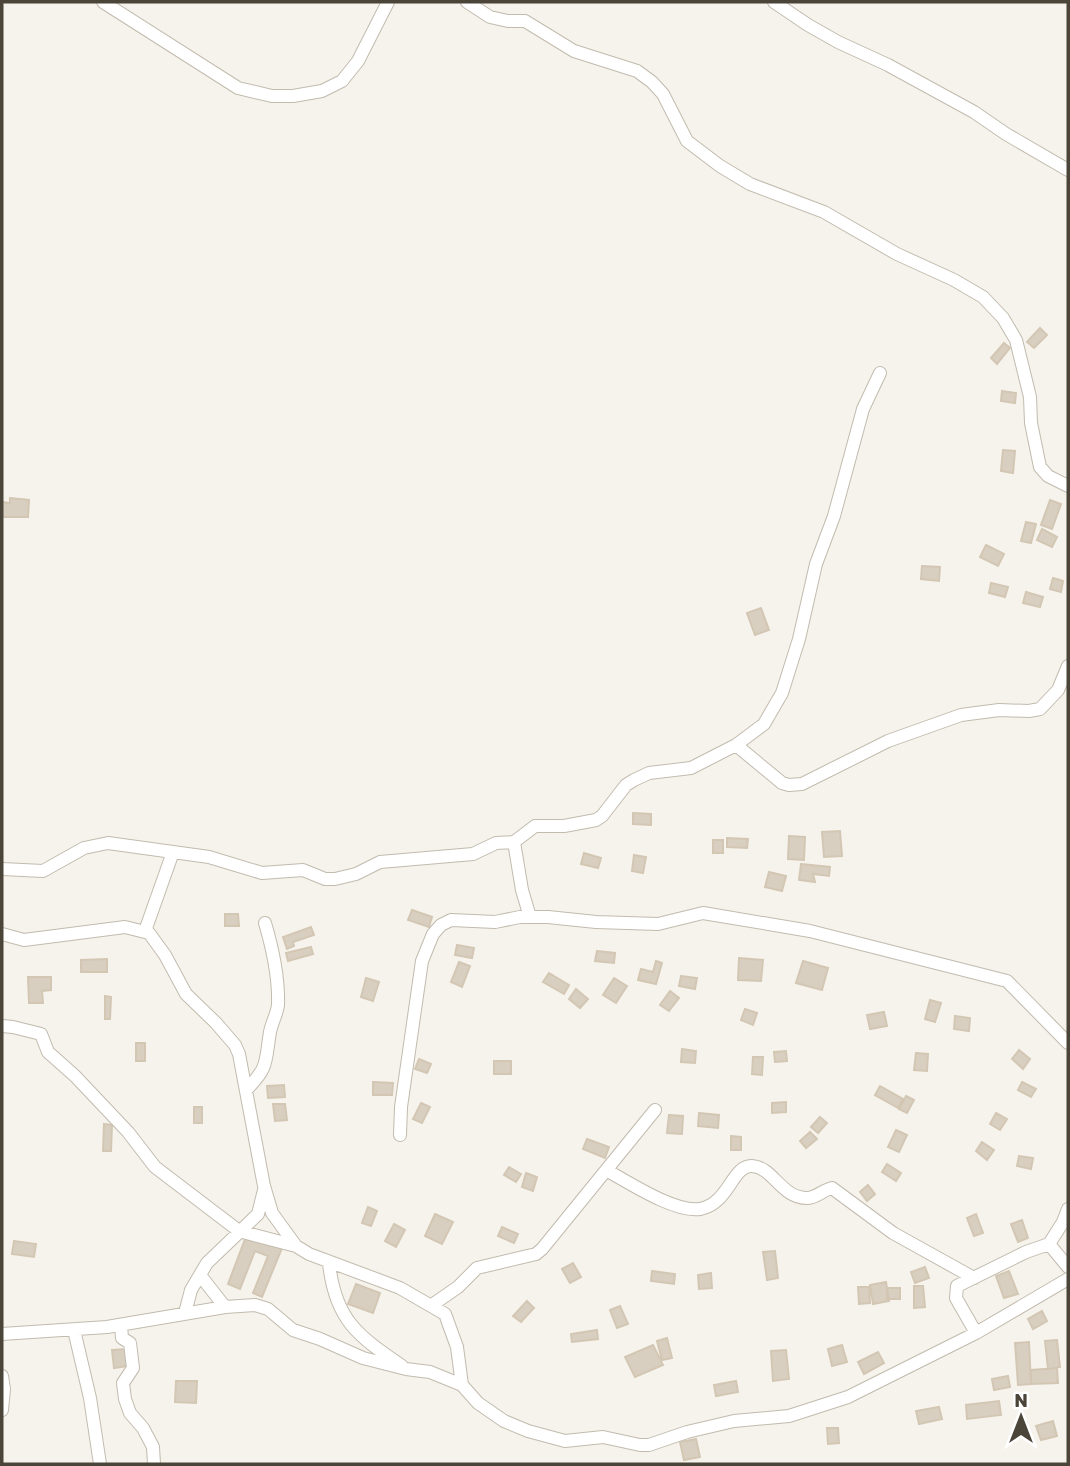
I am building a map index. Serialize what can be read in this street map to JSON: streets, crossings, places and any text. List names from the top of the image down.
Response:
{
  "north": "top"
}
